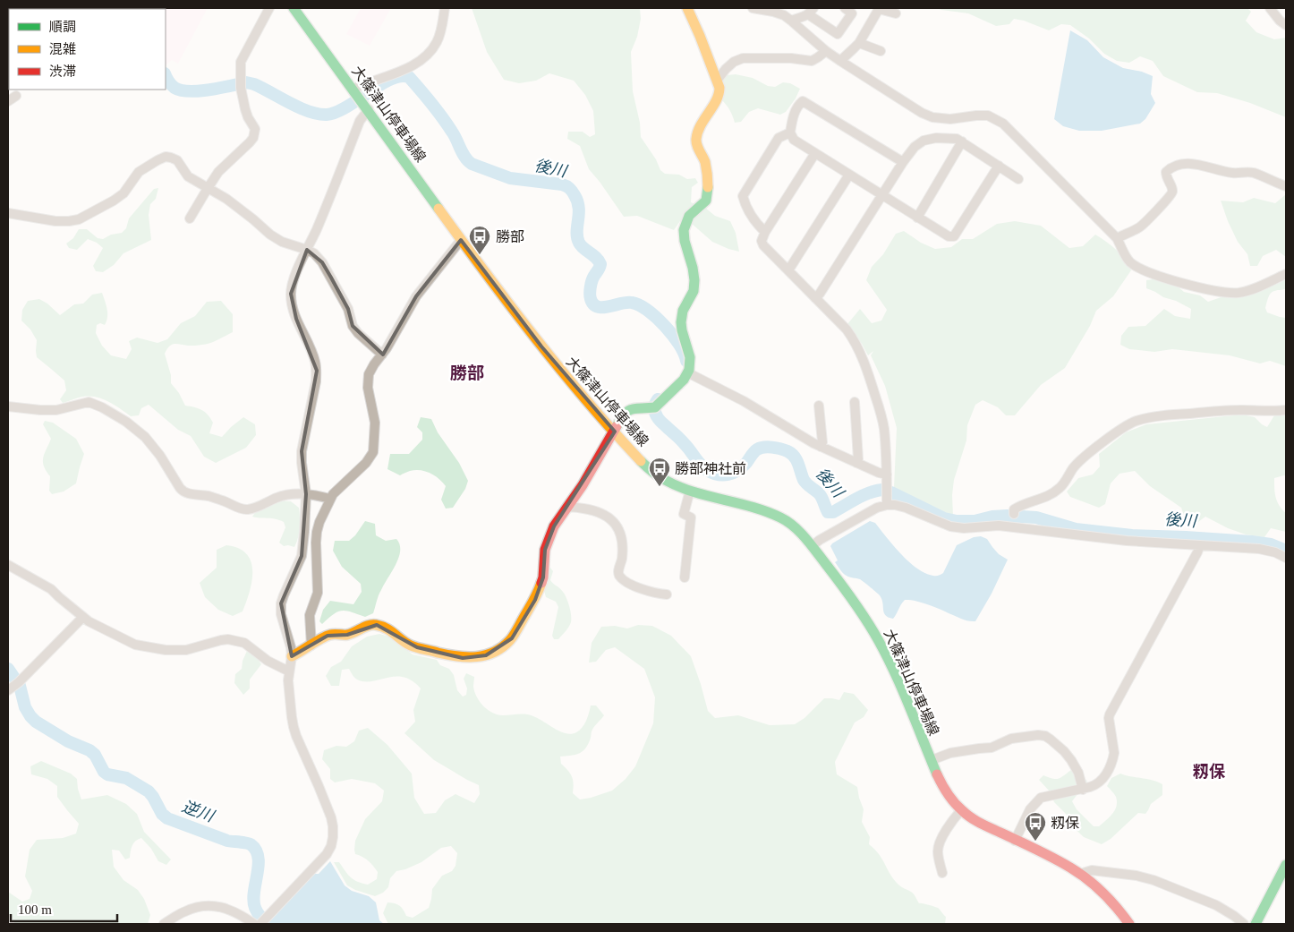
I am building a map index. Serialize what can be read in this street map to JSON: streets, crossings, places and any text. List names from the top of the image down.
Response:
{
  "streets": {
    "main road": ["大篠津山停車場線"]
  },
  "districts": ["勝部", "籾保"],
  "water": ["後川", "逆川"],
  "places": {
    "bus stop": ["勝部", "勝部神社前", "籾保"]
  },
  "legend": ["順調", "混雑", "渋滞"],
  "scale_bar": "100 m"
}
